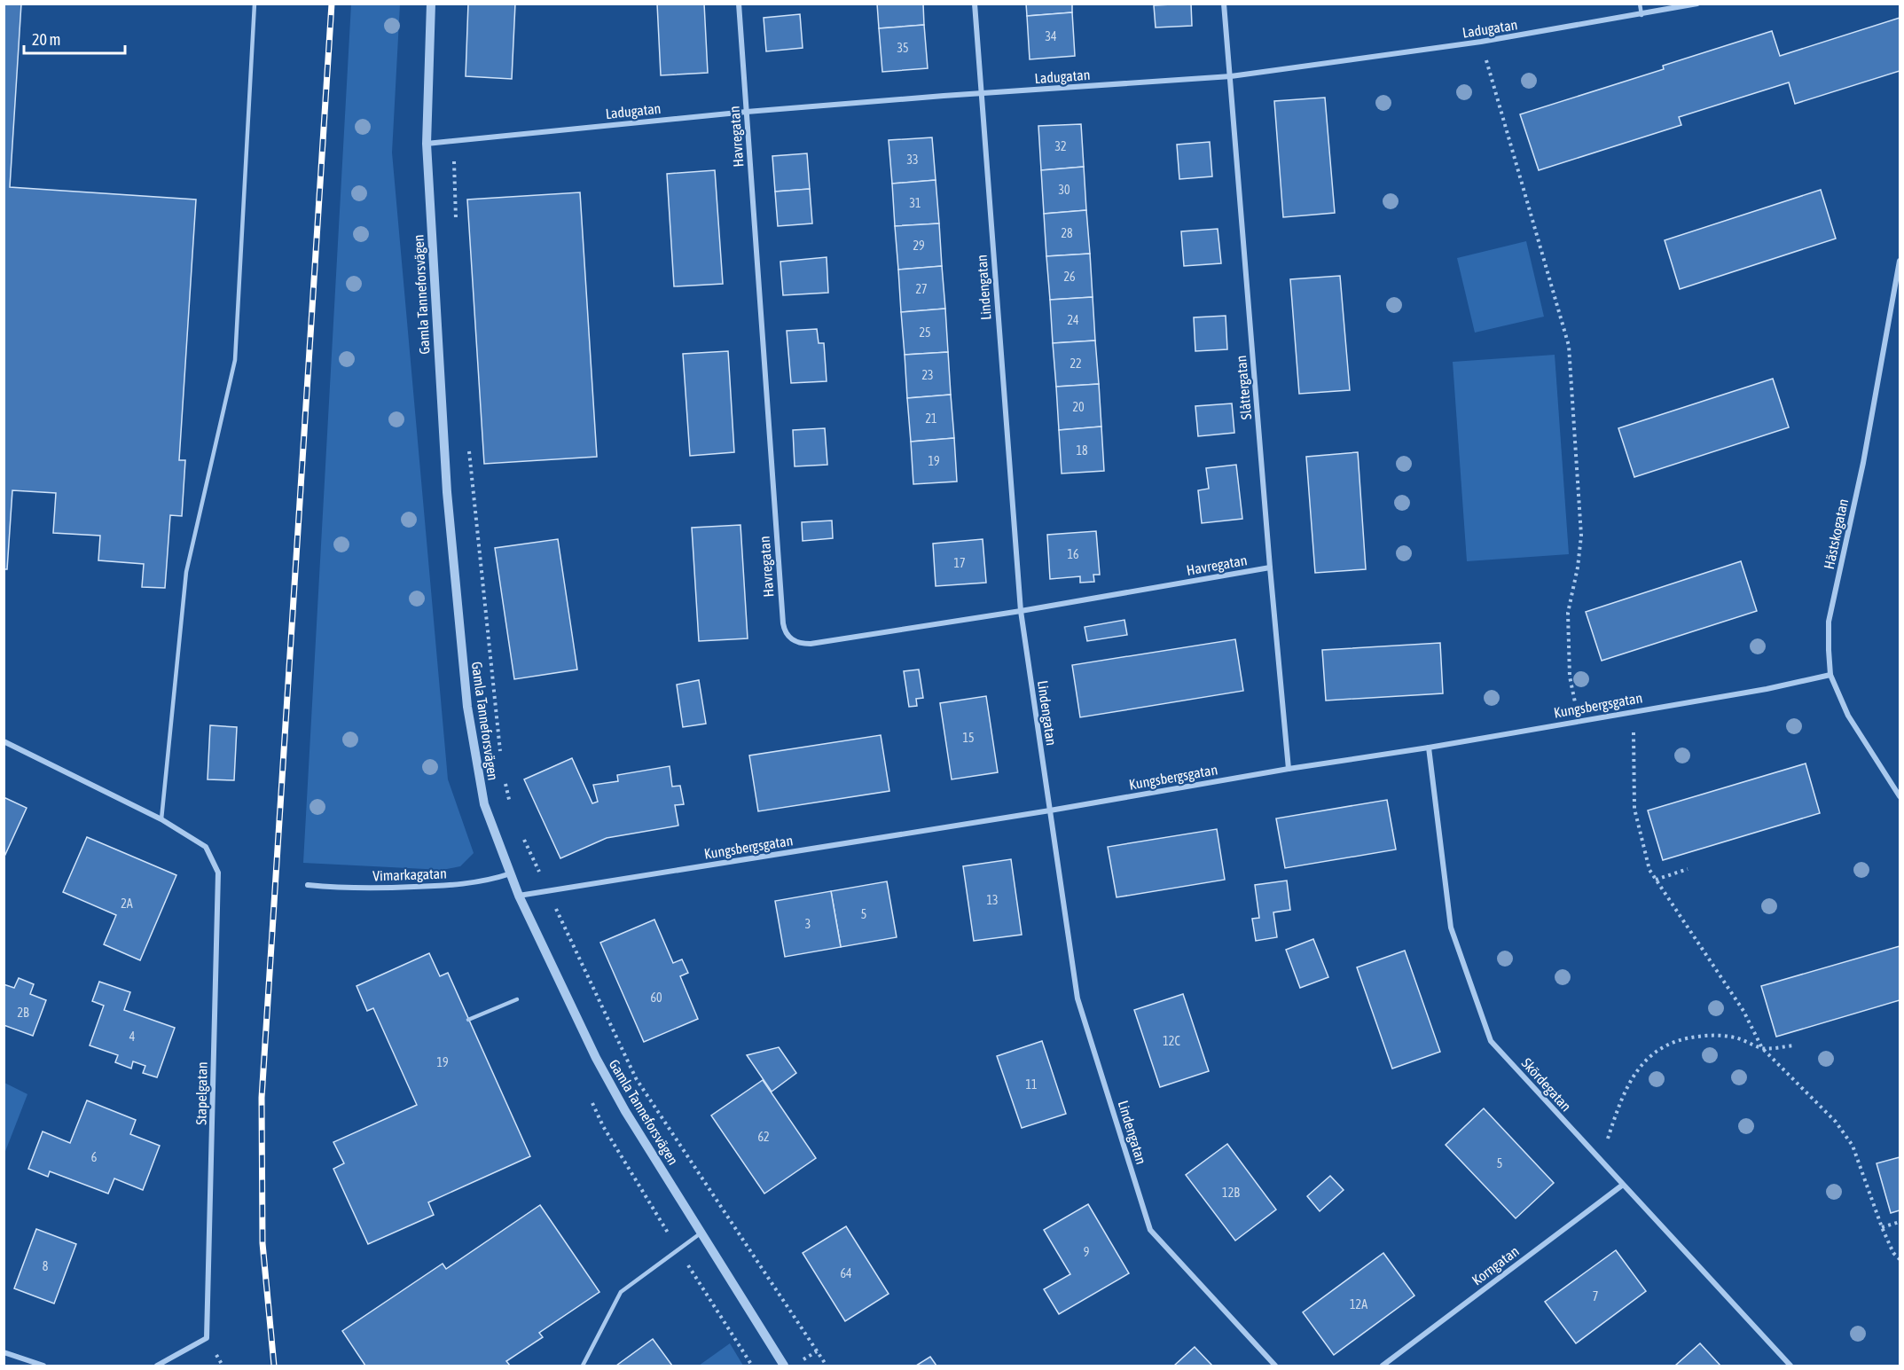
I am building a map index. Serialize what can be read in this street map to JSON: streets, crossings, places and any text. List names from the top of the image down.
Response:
{
  "streets": {
    "street": [
      "Ladugatan",
      "Havregatan",
      "Lindengatan",
      "Gamla Tanneforsvägen",
      "Slåttergatan",
      "Hästskogatan",
      "Kungsbergsgatan",
      "Vimarkagatan",
      "Skördegatan",
      "Stapelgatan",
      "Korngatan"
    ]
  },
  "crossings": [
    ["Ladugatan", "Havregatan"],
    ["Ladugatan", "Lindengatan"],
    ["Ladugatan", "Gamla Tanneforsvägen"],
    ["Ladugatan", "Slåttergatan"],
    ["Havregatan", "Lindengatan"],
    ["Havregatan", "Slåttergatan"],
    ["Lindengatan", "Kungsbergsgatan"],
    ["Gamla Tanneforsvägen", "Kungsbergsgatan"],
    ["Gamla Tanneforsvägen", "Vimarkagatan"],
    ["Slåttergatan", "Kungsbergsgatan"],
    ["Hästskogatan", "Kungsbergsgatan"],
    ["Kungsbergsgatan", "Skördegatan"],
    ["Skördegatan", "Korngatan"]
  ],
  "house_numbers": [
    "34",
    "35",
    "32",
    "33",
    "30",
    "31",
    "28",
    "29",
    "26",
    "27",
    "24",
    "25",
    "22",
    "23",
    "20",
    "21",
    "18",
    "19",
    "16",
    "17",
    "15",
    "13",
    "2A",
    "5",
    "3",
    "60",
    "2B",
    "4",
    "12C",
    "19",
    "11",
    "62",
    "6",
    "5",
    "12B",
    "9",
    "8",
    "64",
    "7",
    "12A"
  ],
  "scale_bar": "20 m"
}
